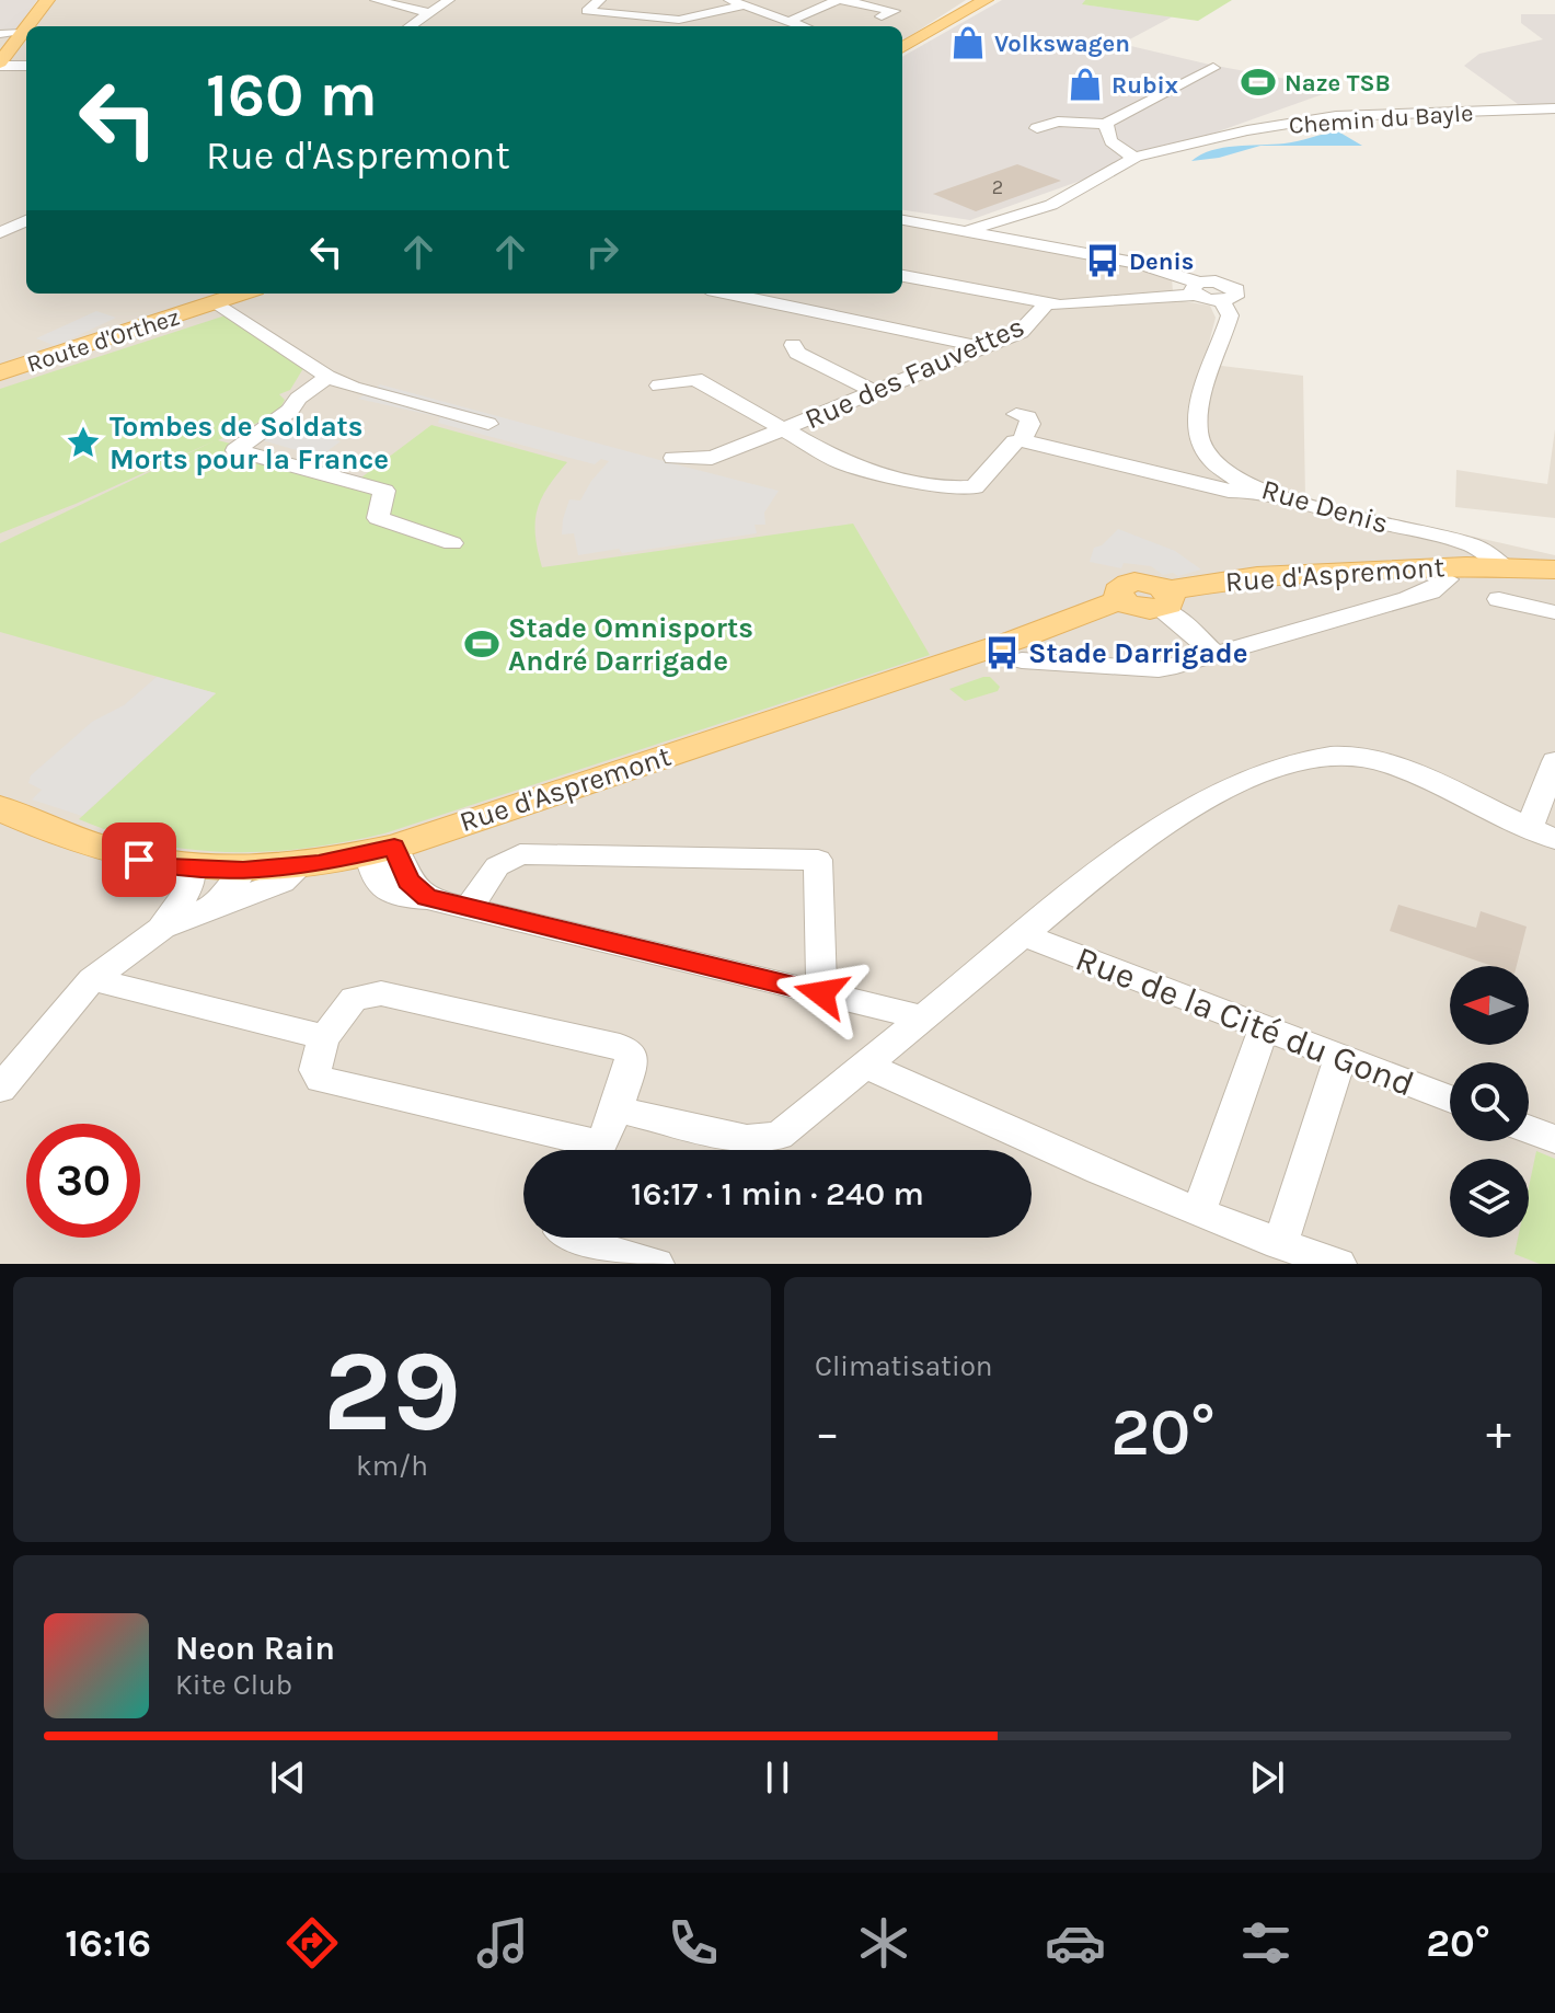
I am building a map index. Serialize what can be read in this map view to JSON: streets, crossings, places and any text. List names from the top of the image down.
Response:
{
  "streets": {
    "main road": ["Route d'Orthez", "Rue d'Aspremont"],
    "street": [
      "Chemin du Bayle",
      "Rue des Fauvettes",
      "Rue Denis",
      "Rue de la Cité du Gond"
    ]
  },
  "crossings": [
    ["Rue Denis", "Rue d'Aspremont"]
  ],
  "places": {
    "shop": ["Volkswagen", "Rubix"],
    "sports": ["Naze TSB", "Stade Omnisports André Darrigade"],
    "bus stop": ["Denis", "Stade Darrigade"],
    "place": ["Tombes de Soldats Morts pour la France"]
  },
  "house_numbers": ["2"],
  "north": "left",
  "page": {
    "turn": ["160 m", "Rue d'Aspremont"],
    "limit": "30",
    "trip": "16:17 · 1 min · 240 m",
    "tile": [
      ["29", "km/h"],
      "Climatisation"
    ],
    "heat": ["−", "20°", "+"],
    "song": ["Neon Rain", "Kite Club"],
    "tabs": ["16:16", "20°"]
  }
}
